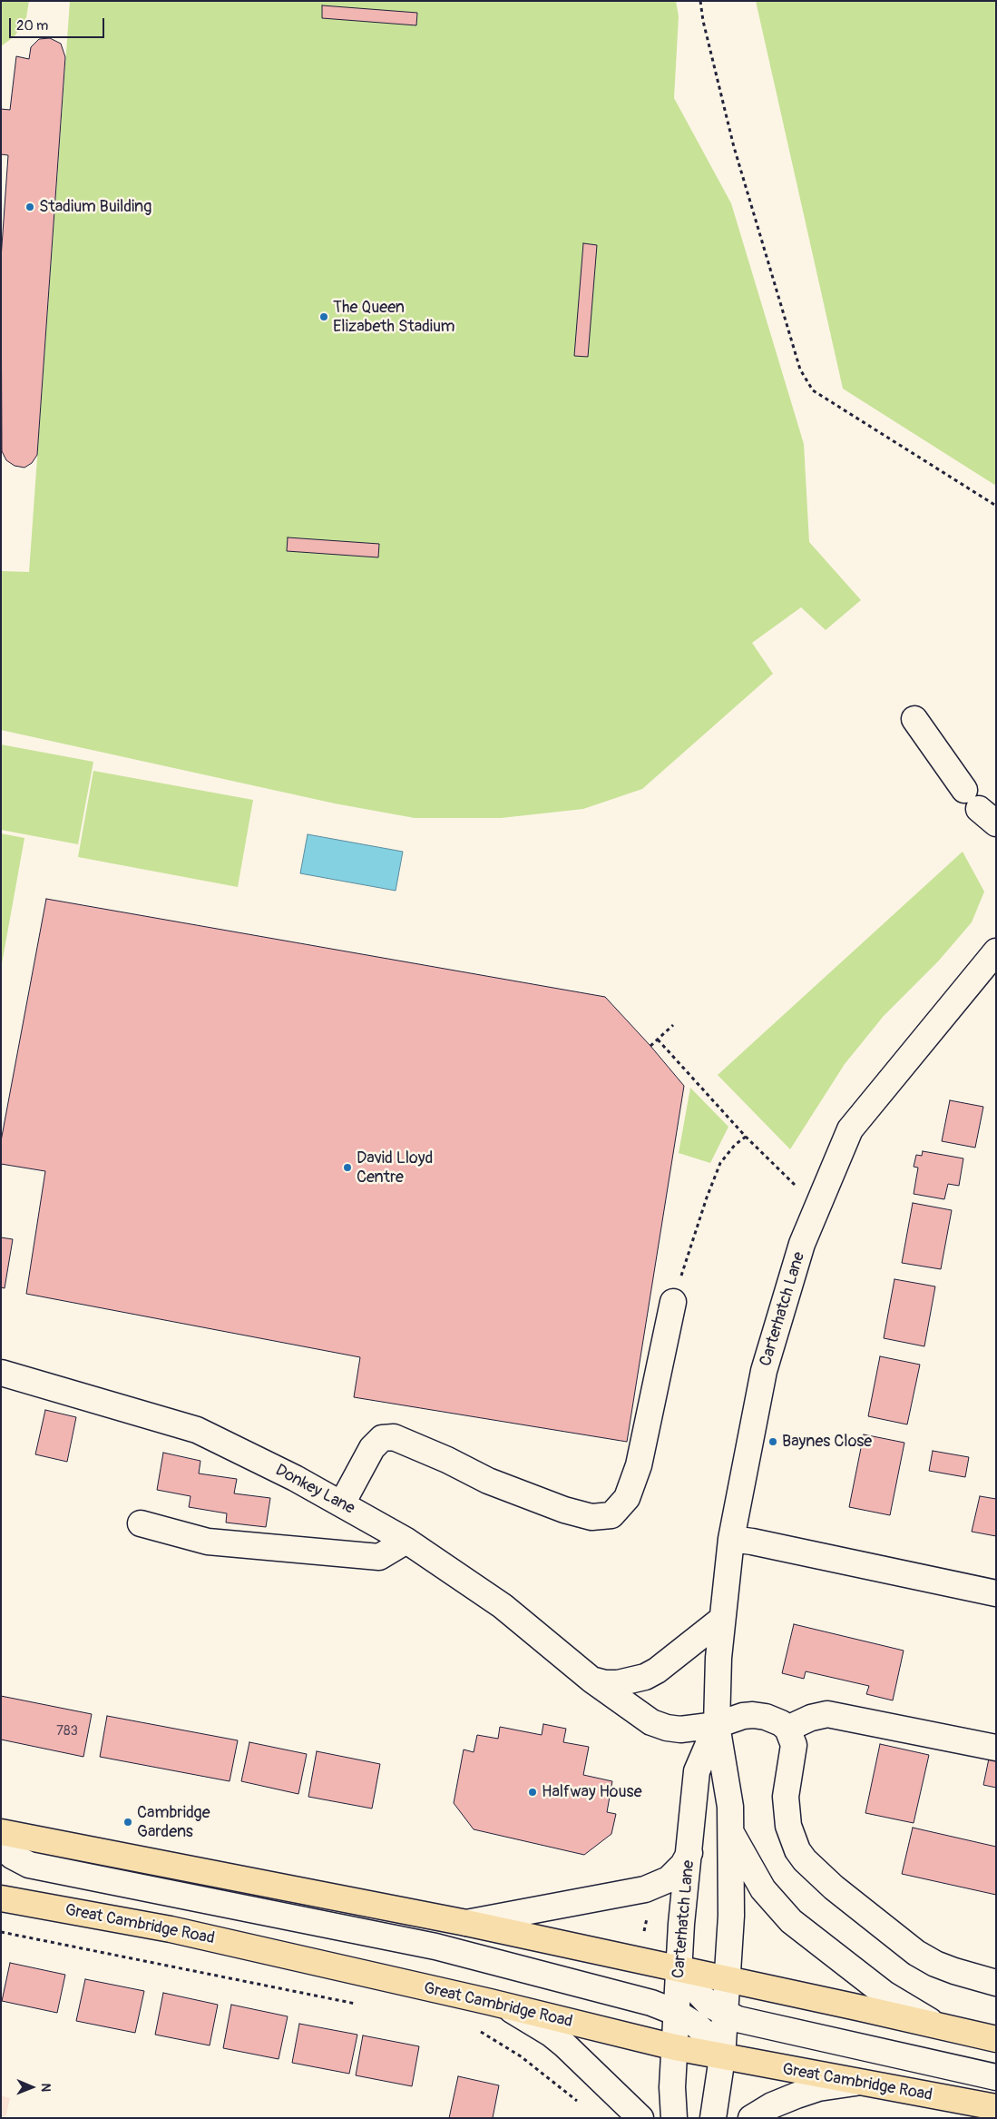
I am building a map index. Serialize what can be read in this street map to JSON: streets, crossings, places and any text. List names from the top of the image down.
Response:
{
  "streets": {
    "highway": ["Great Cambridge Road"],
    "street": ["Carterhatch Lane", "Donkey Lane"]
  },
  "crossings": [
    ["Carterhatch Lane", "Donkey Lane"],
    ["Carterhatch Lane", "Great Cambridge Road"]
  ],
  "places": [
    "Stadium Building",
    "The Queen Elizabeth Stadium",
    "David Lloyd Centre",
    "Baynes Close",
    "Halfway House",
    "Cambridge Gardens"
  ],
  "house_numbers": ["783"],
  "scale_bar": "20 m",
  "north": "right"
}
